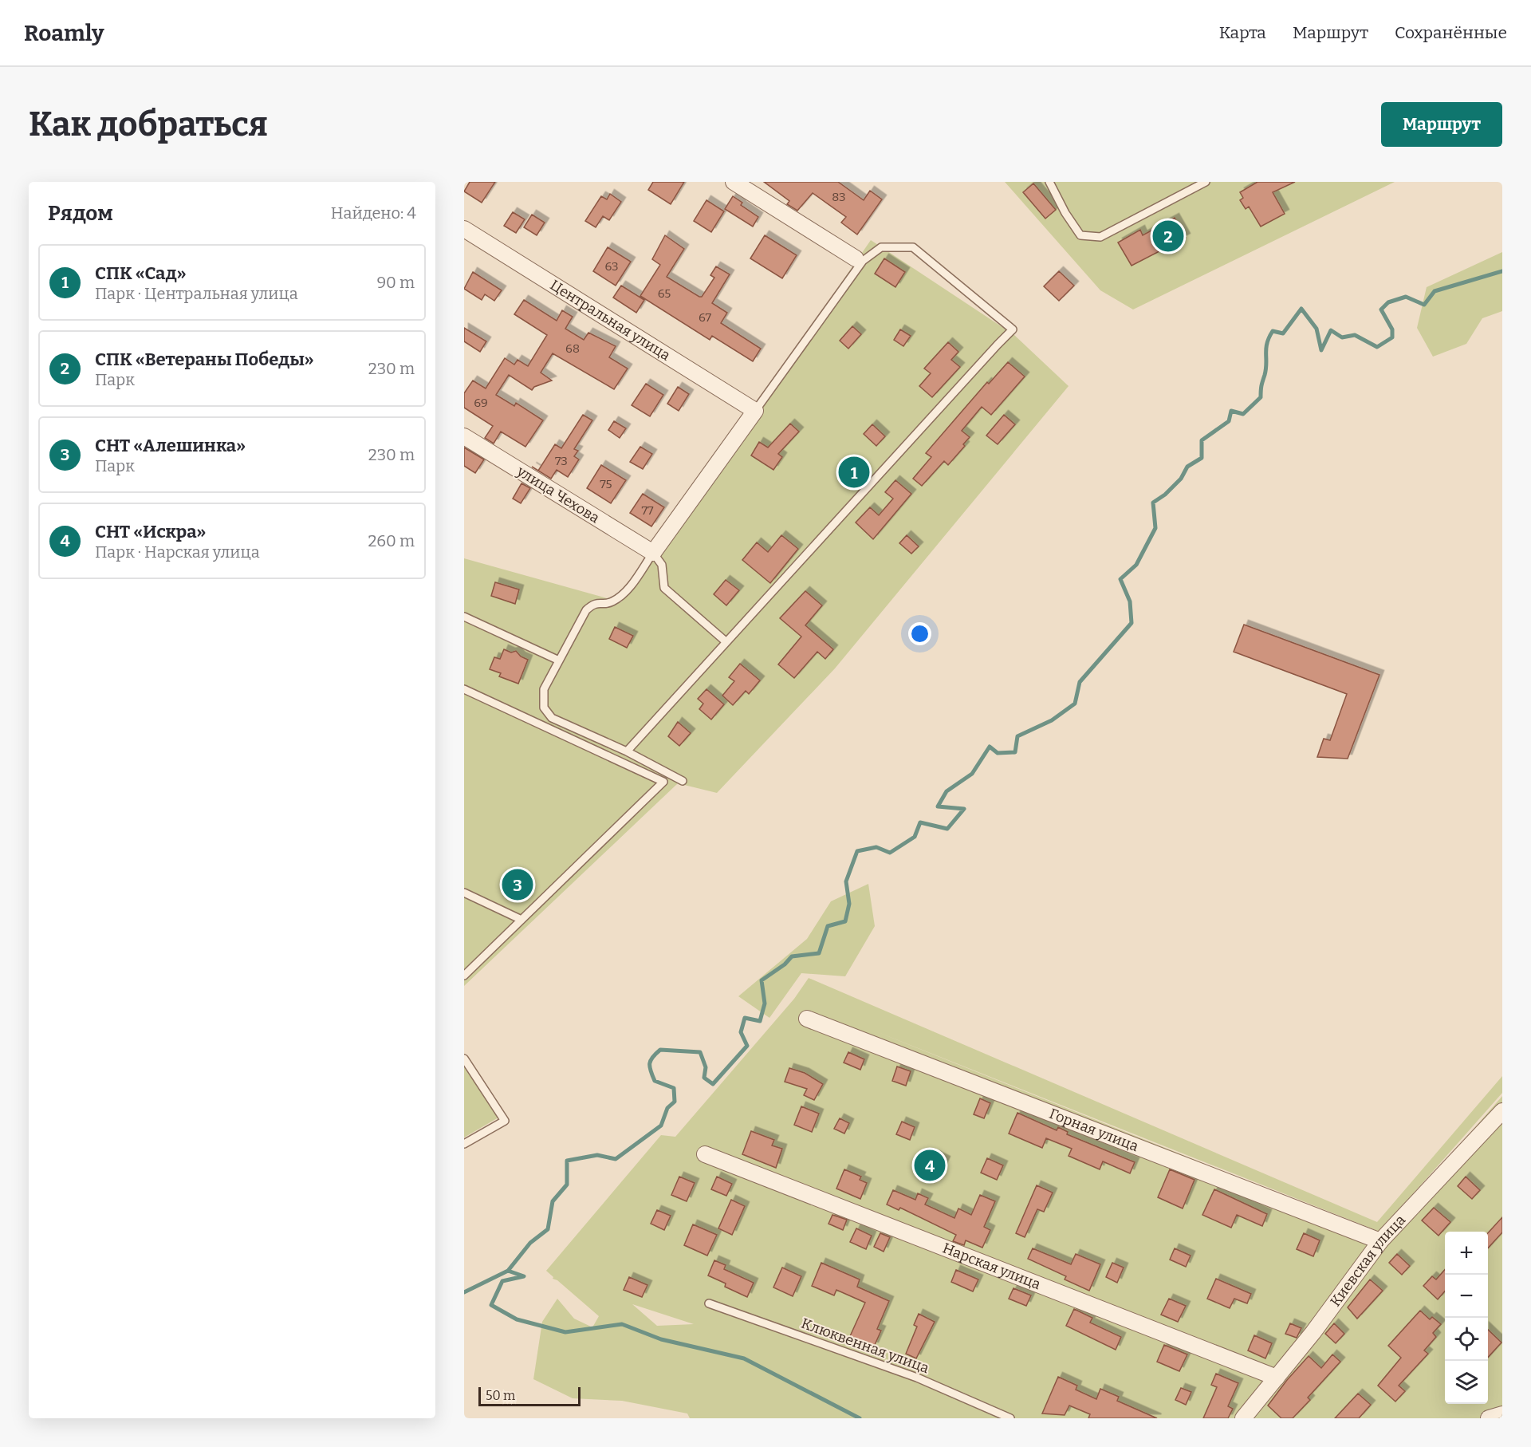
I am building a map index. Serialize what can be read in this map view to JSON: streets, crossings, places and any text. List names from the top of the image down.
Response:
{
  "streets": {
    "street": [
      "Центральная улица",
      "улица Чехова",
      "Горная улица",
      "Киевская улица",
      "Нарская улица"
    ],
    "lane": ["Клюквенная улица"]
  },
  "crossings": [
    ["Горная улица", "Киевская улица"],
    ["Киевская улица", "Нарская улица"]
  ],
  "house_numbers": [
    "83",
    "63",
    "65",
    "67",
    "68",
    "69",
    "73",
    "75",
    "77"
  ],
  "scale_bar": "50 m",
  "page": {
    "header": "Roamly",
    "nav": ["Карта", "Маршрут", "Сохранённые"],
    "buttons": "Маршрут",
    "title": "Как добраться",
    "heading": ["Рядом", "Найдено: 4"],
    "pins": [
      "2",
      "1",
      "3",
      "4"
    ],
    "list": [
      {
        "mark": "1",
        "name": "СПК «Сад»",
        "note": "Парк · Центральная улица",
        "value": "90 m"
      },
      {
        "mark": "2",
        "name": "СПК «Ветераны Победы»",
        "note": "Парк",
        "value": "230 m"
      },
      {
        "mark": "3",
        "name": "СНТ «Алешинка»",
        "note": "Парк",
        "value": "230 m"
      },
      {
        "mark": "4",
        "name": "СНТ «Искра»",
        "note": "Парк · Нарская улица",
        "value": "260 m"
      }
    ],
    "map_buttons": ["+", "−"],
    "scale": "50 m"
  }
}
